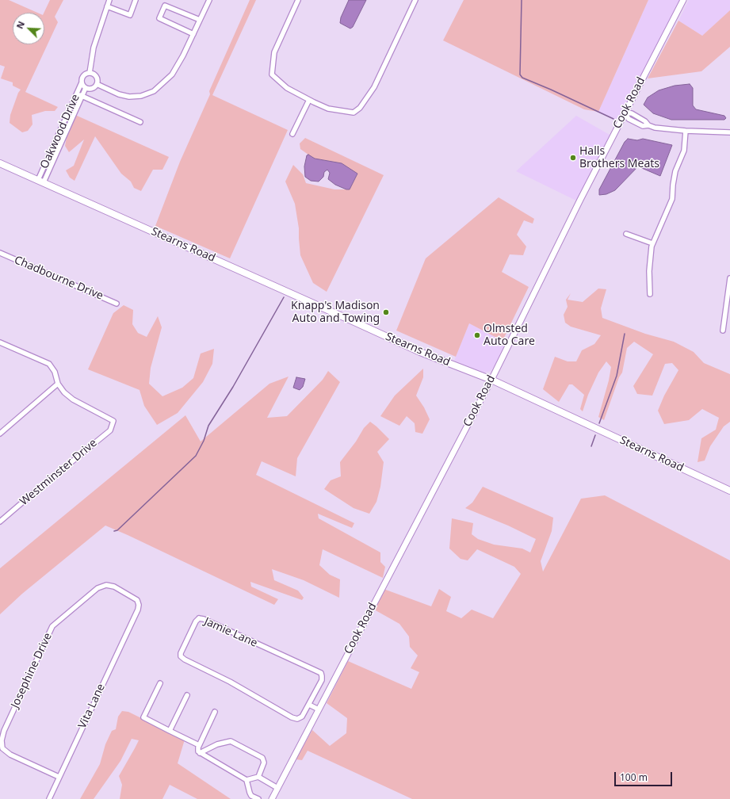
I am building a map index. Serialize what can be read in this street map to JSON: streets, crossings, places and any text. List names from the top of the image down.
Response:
{
  "streets": {
    "main road": ["Stearns Road"],
    "street": [
      "Cook Road",
      "Oakwood Drive",
      "Chadbourne Drive",
      "Westminster Drive",
      "Jamie Lane",
      "Josephine Drive",
      "Vita Lane"
    ]
  },
  "crossings": [
    ["Cook Road", "Stearns Road"],
    ["Oakwood Drive", "Stearns Road"],
    ["Josephine Drive", "Vita Lane"]
  ],
  "places": ["Halls Brothers Meats", "Knapp's Madison Auto and Towing", "Olmsted Auto Care"],
  "scale_bar": "100 m",
  "north": "top left"
}
